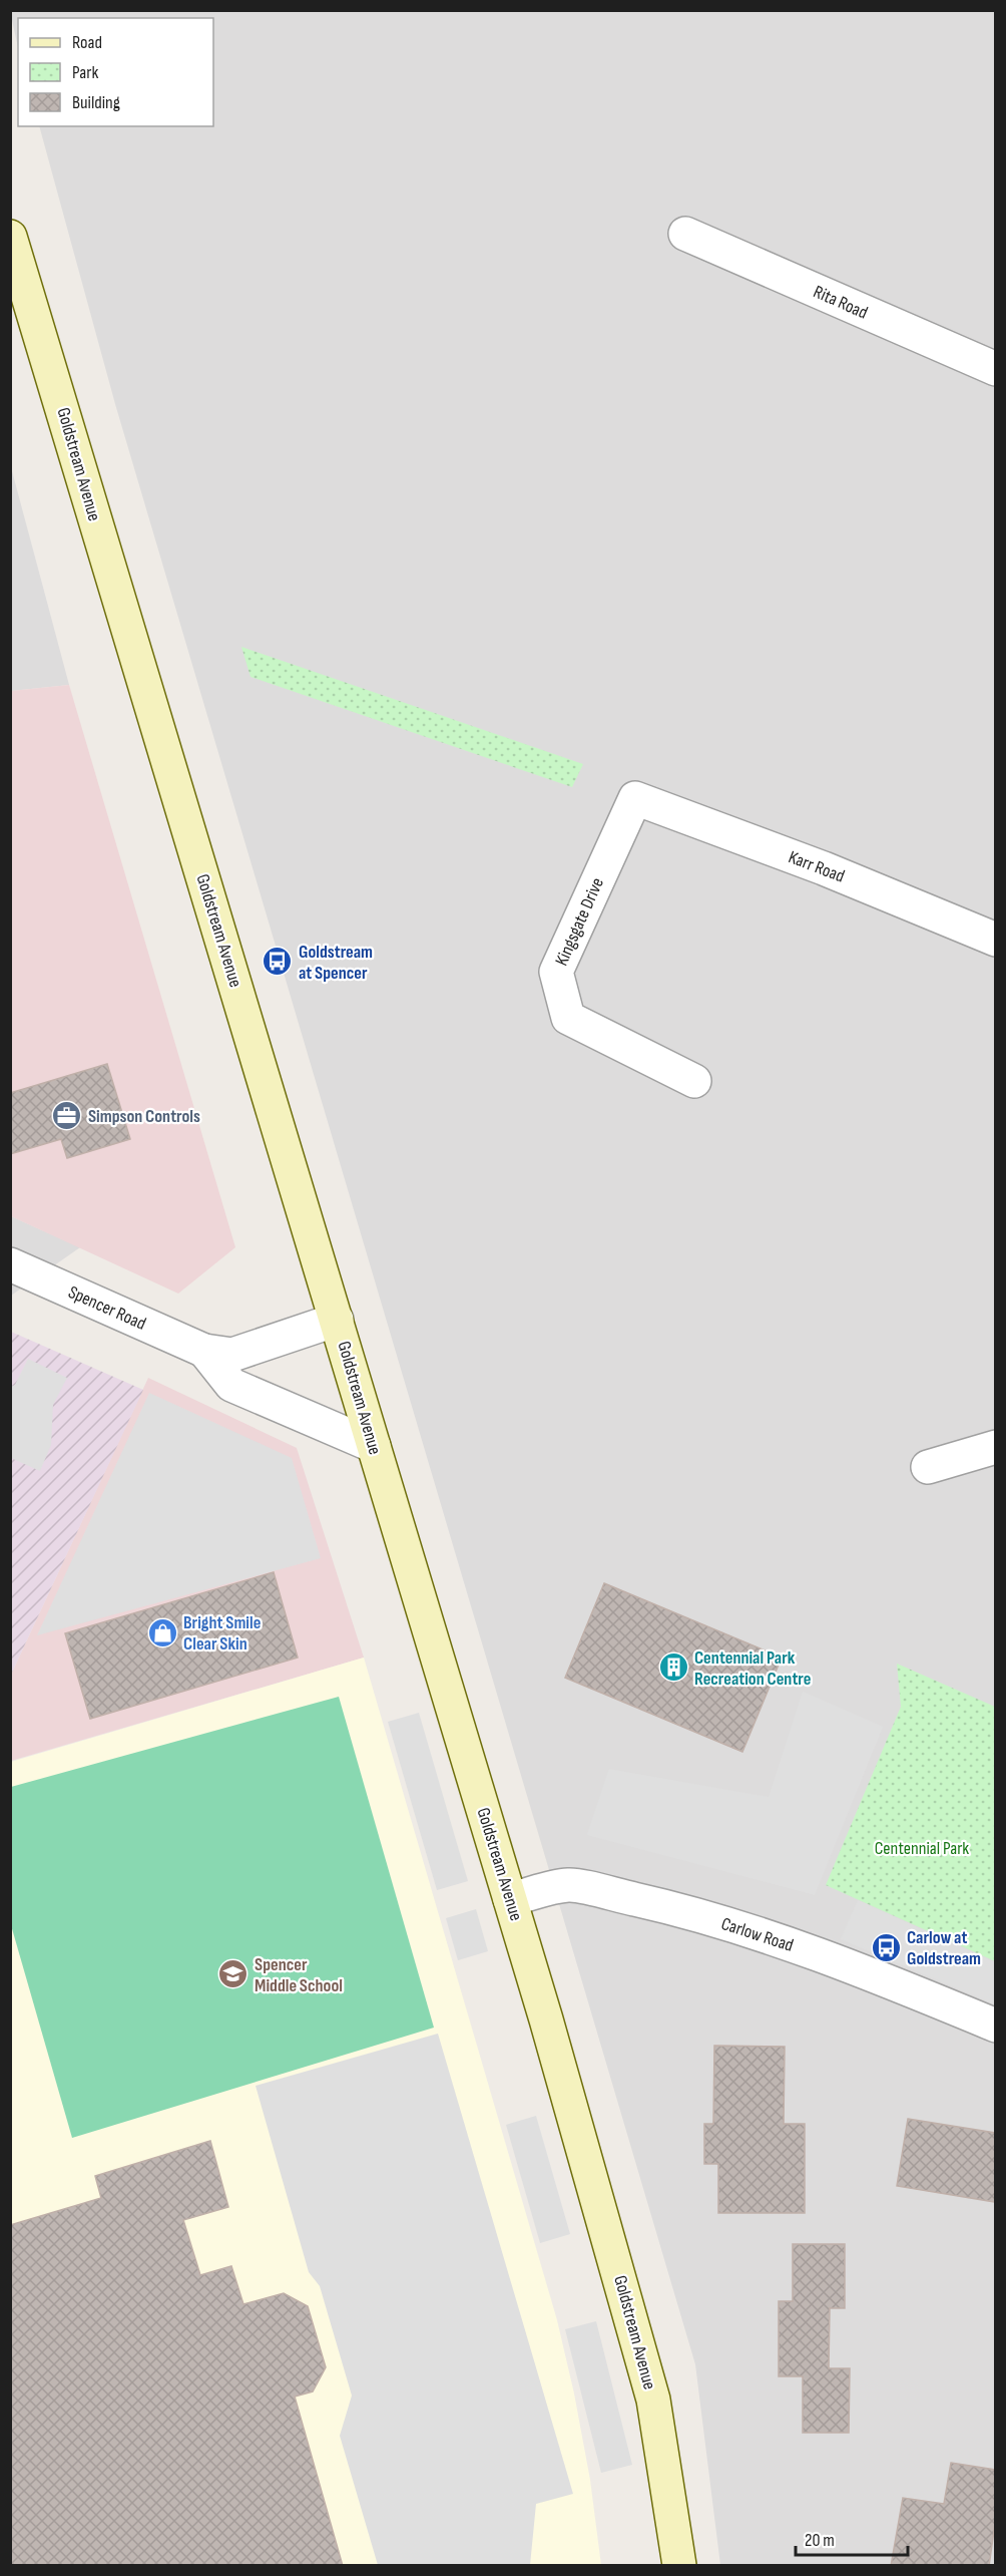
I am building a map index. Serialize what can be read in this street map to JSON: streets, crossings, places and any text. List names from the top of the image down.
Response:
{
  "streets": {
    "main road": ["Goldstream Avenue"],
    "street": [
      "Rita Road",
      "Karr Road",
      "Kingsgate Drive",
      "Spencer Road",
      "Carlow Road"
    ]
  },
  "crossings": [
    ["Goldstream Avenue", "Spencer Road"],
    ["Goldstream Avenue", "Carlow Road"],
    ["Karr Road", "Kingsgate Drive"]
  ],
  "parks": ["Centennial Park"],
  "places": {
    "bus stop": ["Goldstream at Spencer", "Carlow at Goldstream"],
    "office": ["Simpson Controls"],
    "shop": ["Bright Smile Clear Skin"],
    "building": ["Centennial Park Recreation Centre"],
    "school or university": ["Spencer Middle School"]
  },
  "legend": ["Road", "Park", "Building"],
  "scale_bar": "20 m"
}
